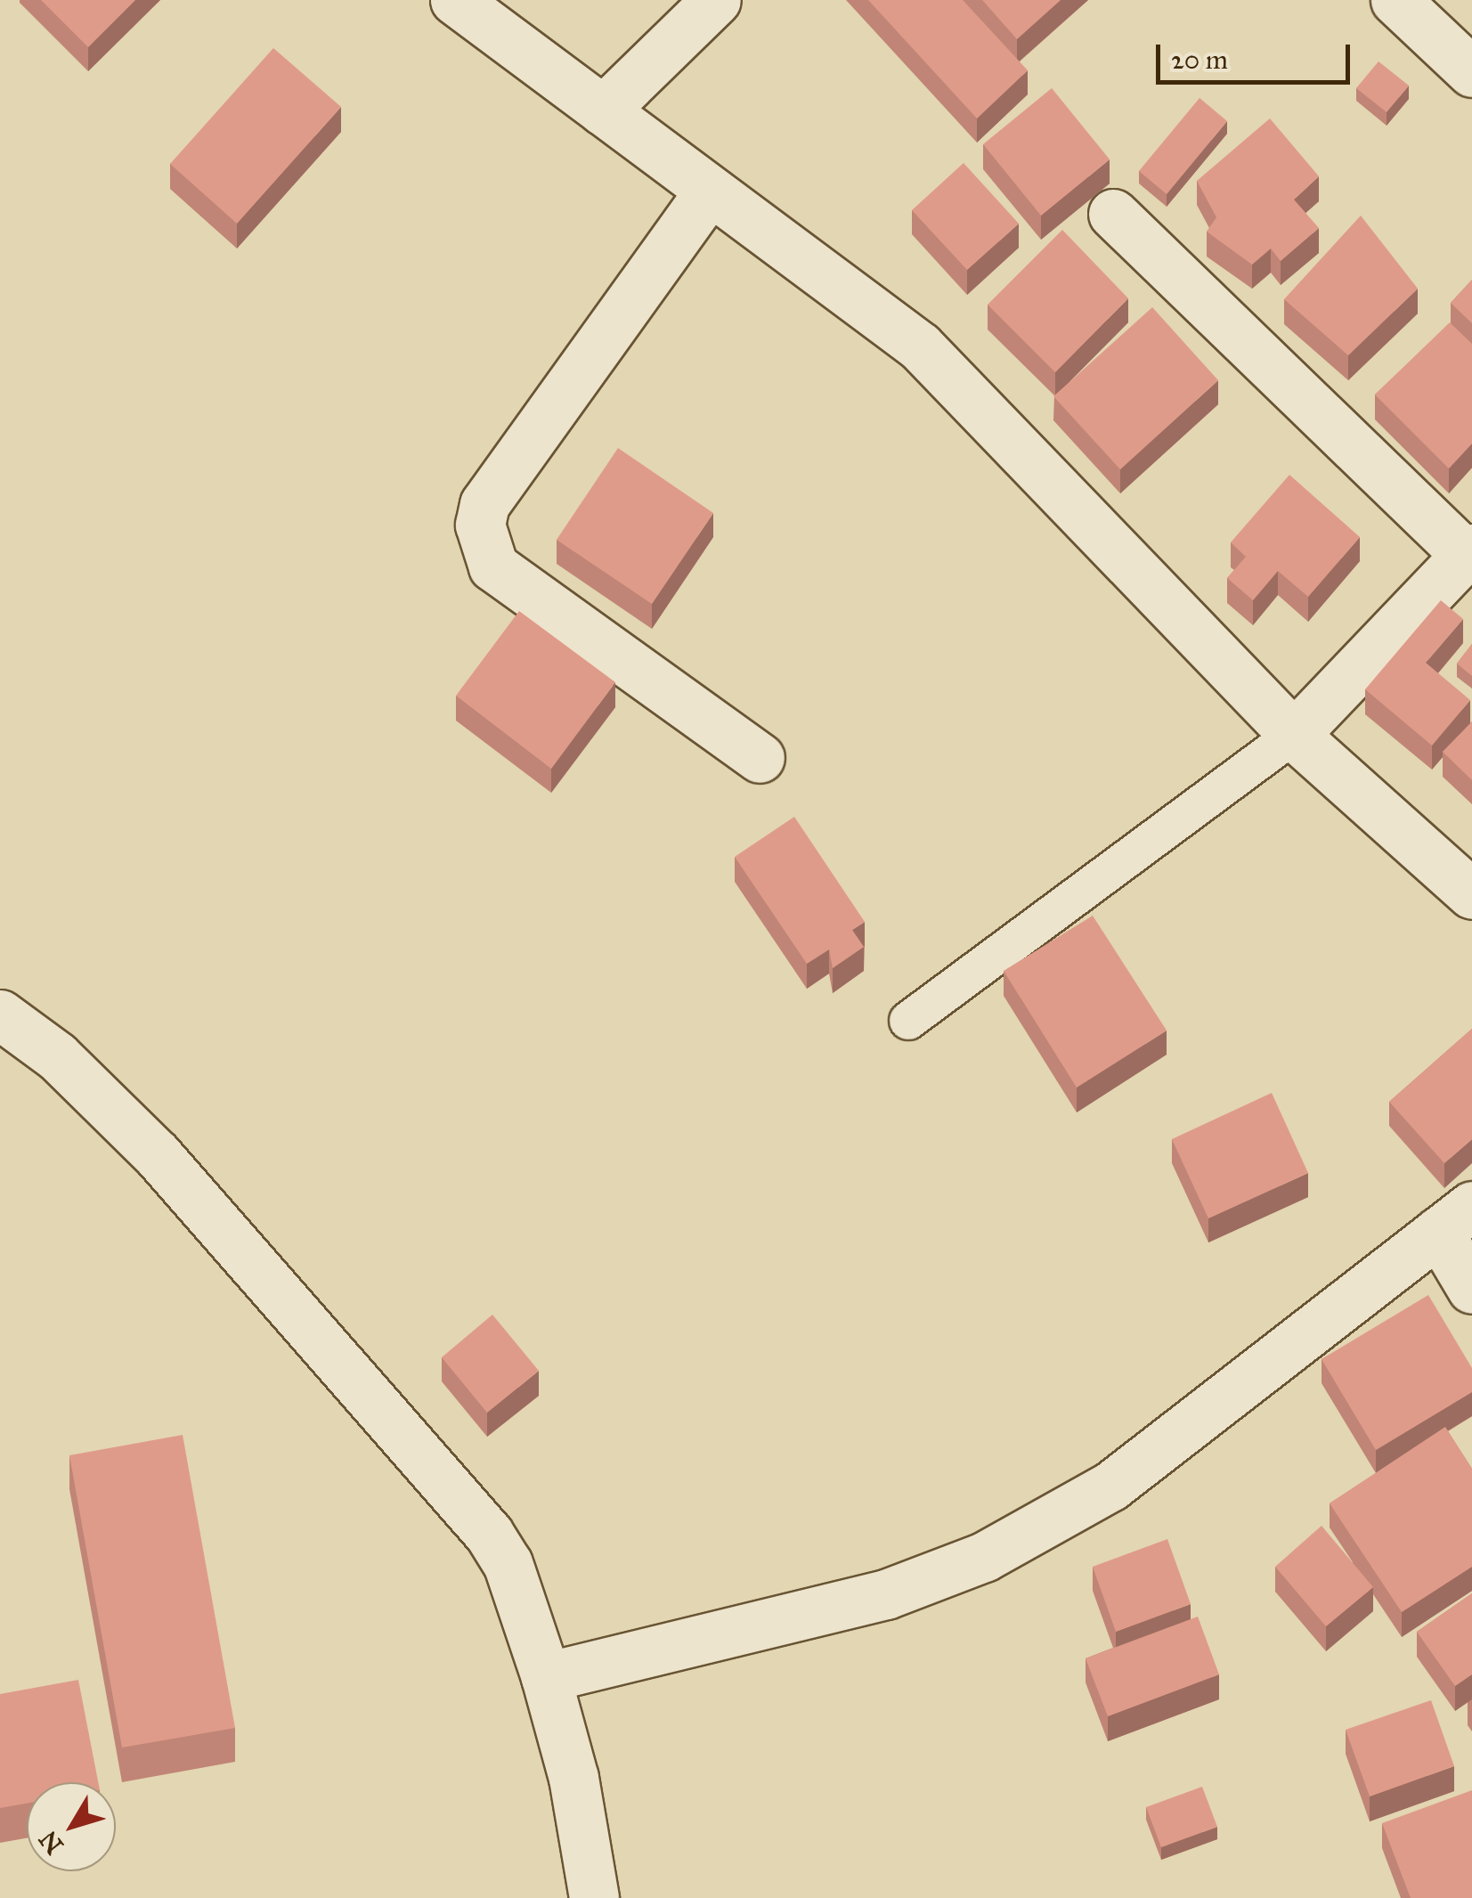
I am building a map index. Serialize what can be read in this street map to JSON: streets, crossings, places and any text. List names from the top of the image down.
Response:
{
  "scale_bar": "20 m",
  "north": "bottom left"
}
